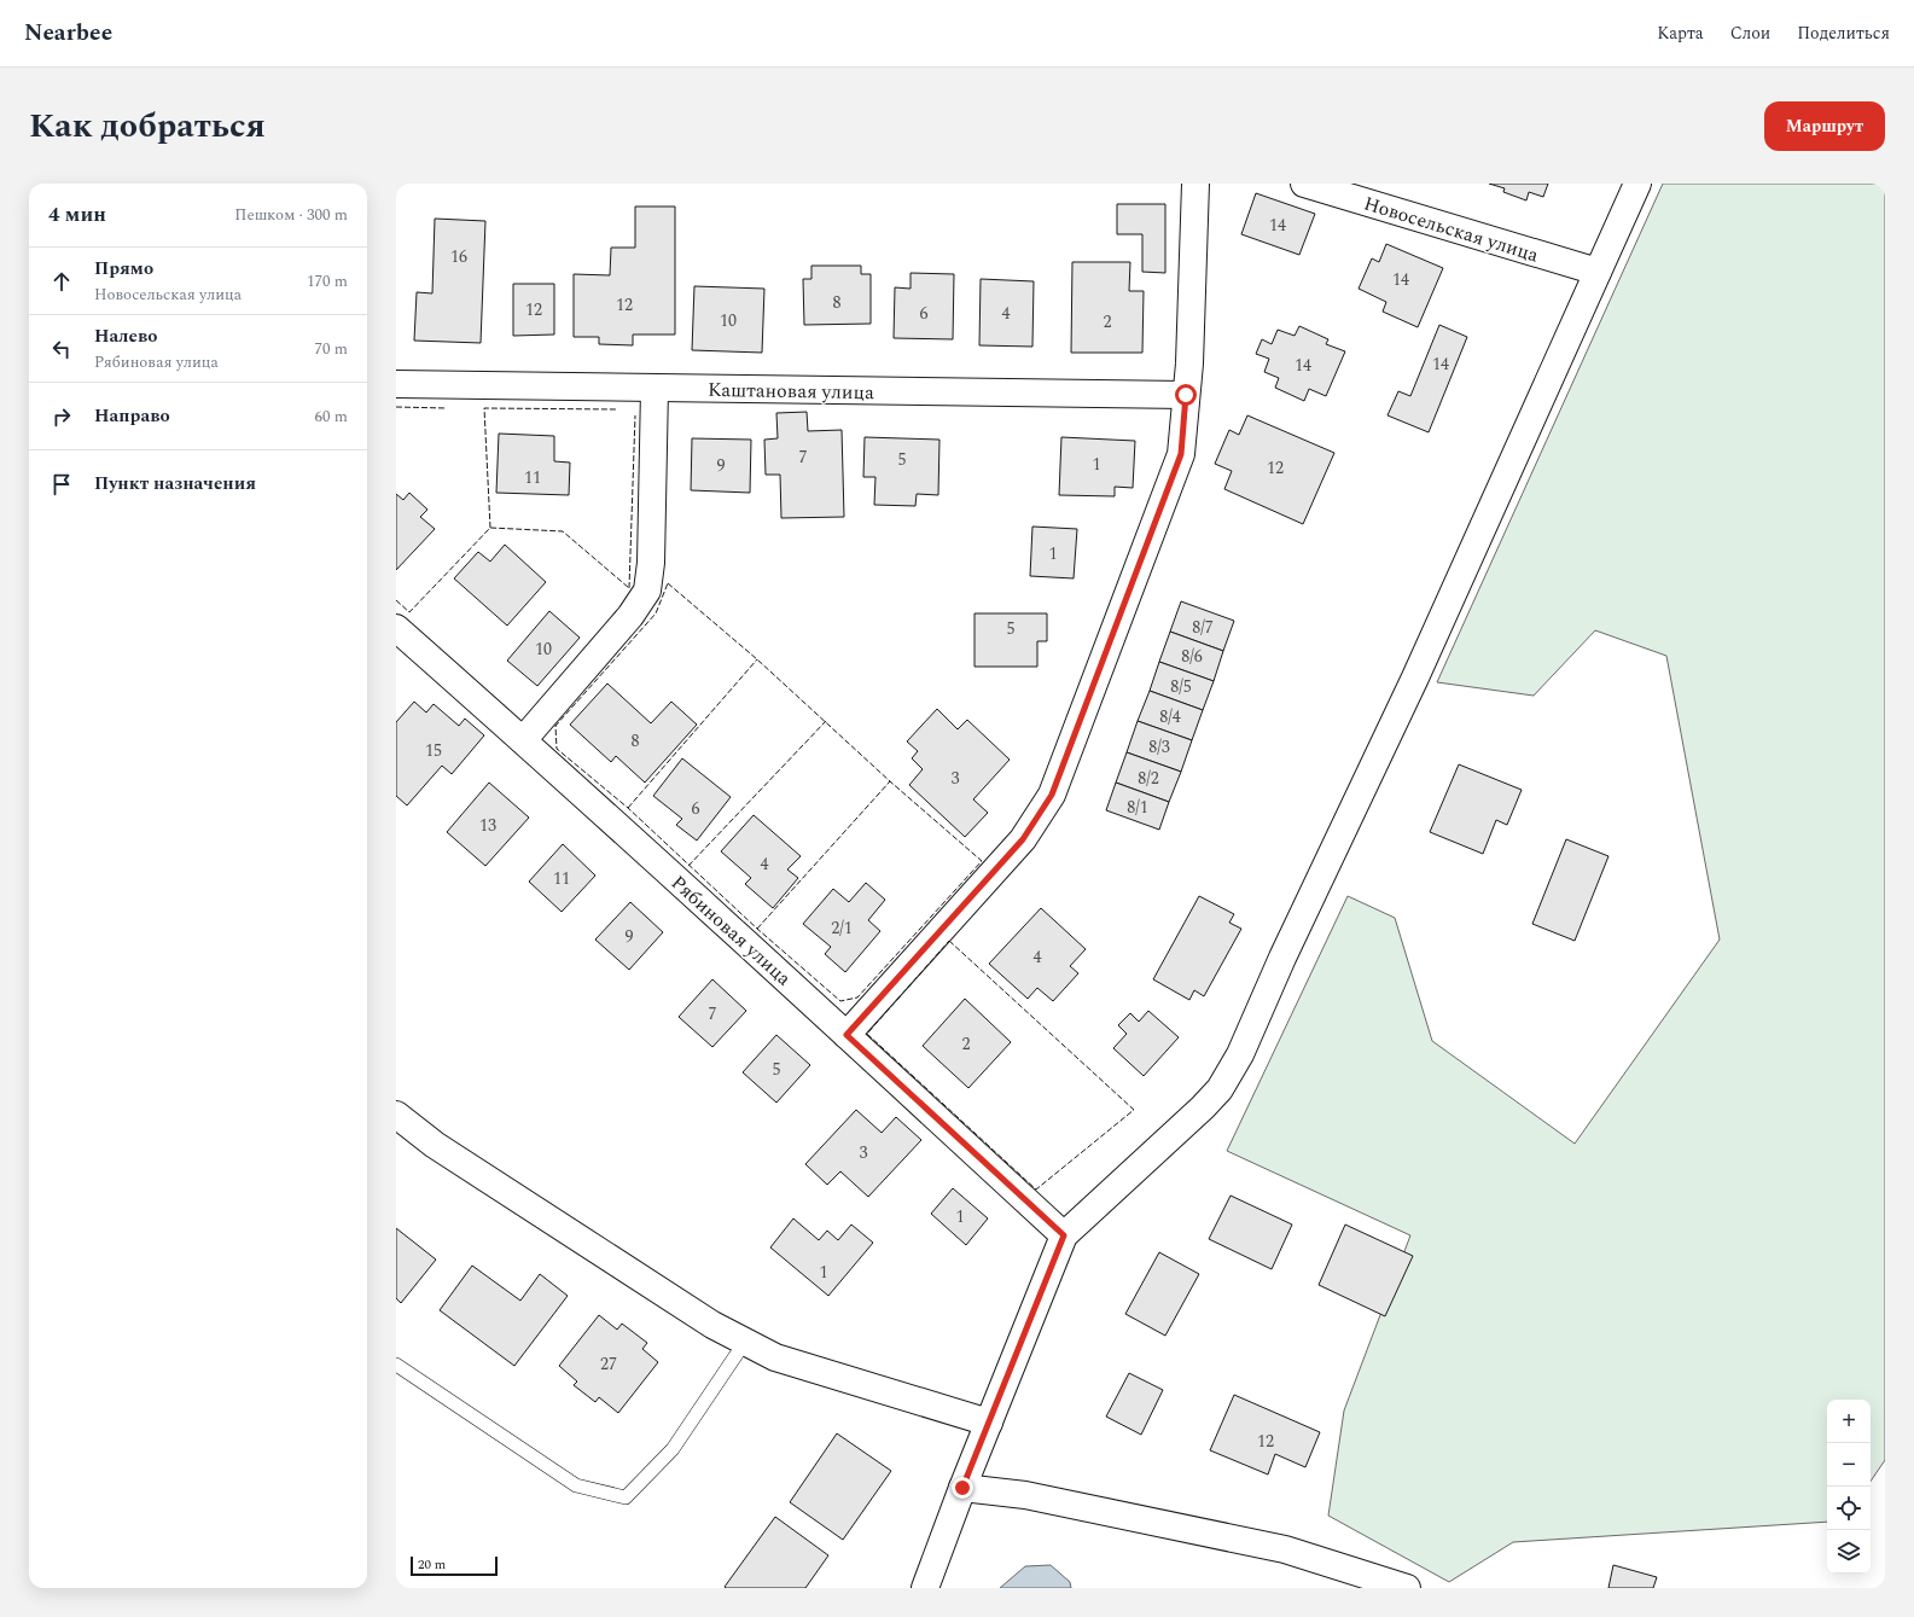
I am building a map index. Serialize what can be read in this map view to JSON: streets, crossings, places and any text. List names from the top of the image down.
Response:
{
  "streets": {
    "street": ["Новосельская улица", "Каштановая улица", "Рябиновая улица"]
  },
  "house_numbers": [
    "14",
    "16",
    "14",
    "8",
    "12",
    "12",
    "6",
    "4",
    "10",
    "2",
    "14",
    "14",
    "7",
    "5",
    "1",
    "9",
    "12",
    "11",
    "1",
    "8/7",
    "5",
    "10",
    "8/6",
    "8/5",
    "8/4",
    "8",
    "8/3",
    "15",
    "3",
    "8/2",
    "8/1",
    "6",
    "13",
    "4",
    "11",
    "2/1",
    "9",
    "4",
    "7",
    "2",
    "5",
    "3",
    "1",
    "1",
    "27",
    "12"
  ],
  "scale_bar": "20 m",
  "page": {
    "header": "Nearbee",
    "nav": ["Карта", "Слои", "Поделиться"],
    "title": "Как добраться",
    "buttons": "Маршрут",
    "heading": ["4 мин", "Пешком · 300 m"],
    "list": [
      ["Прямо", "Новосельская улица", "170 m"],
      ["Налево", "Рябиновая улица", "70 m"],
      ["Направо", "60 m"],
      "Пункт назначения"
    ],
    "map_buttons": ["+", "−"],
    "scale": "20 m"
  }
}
